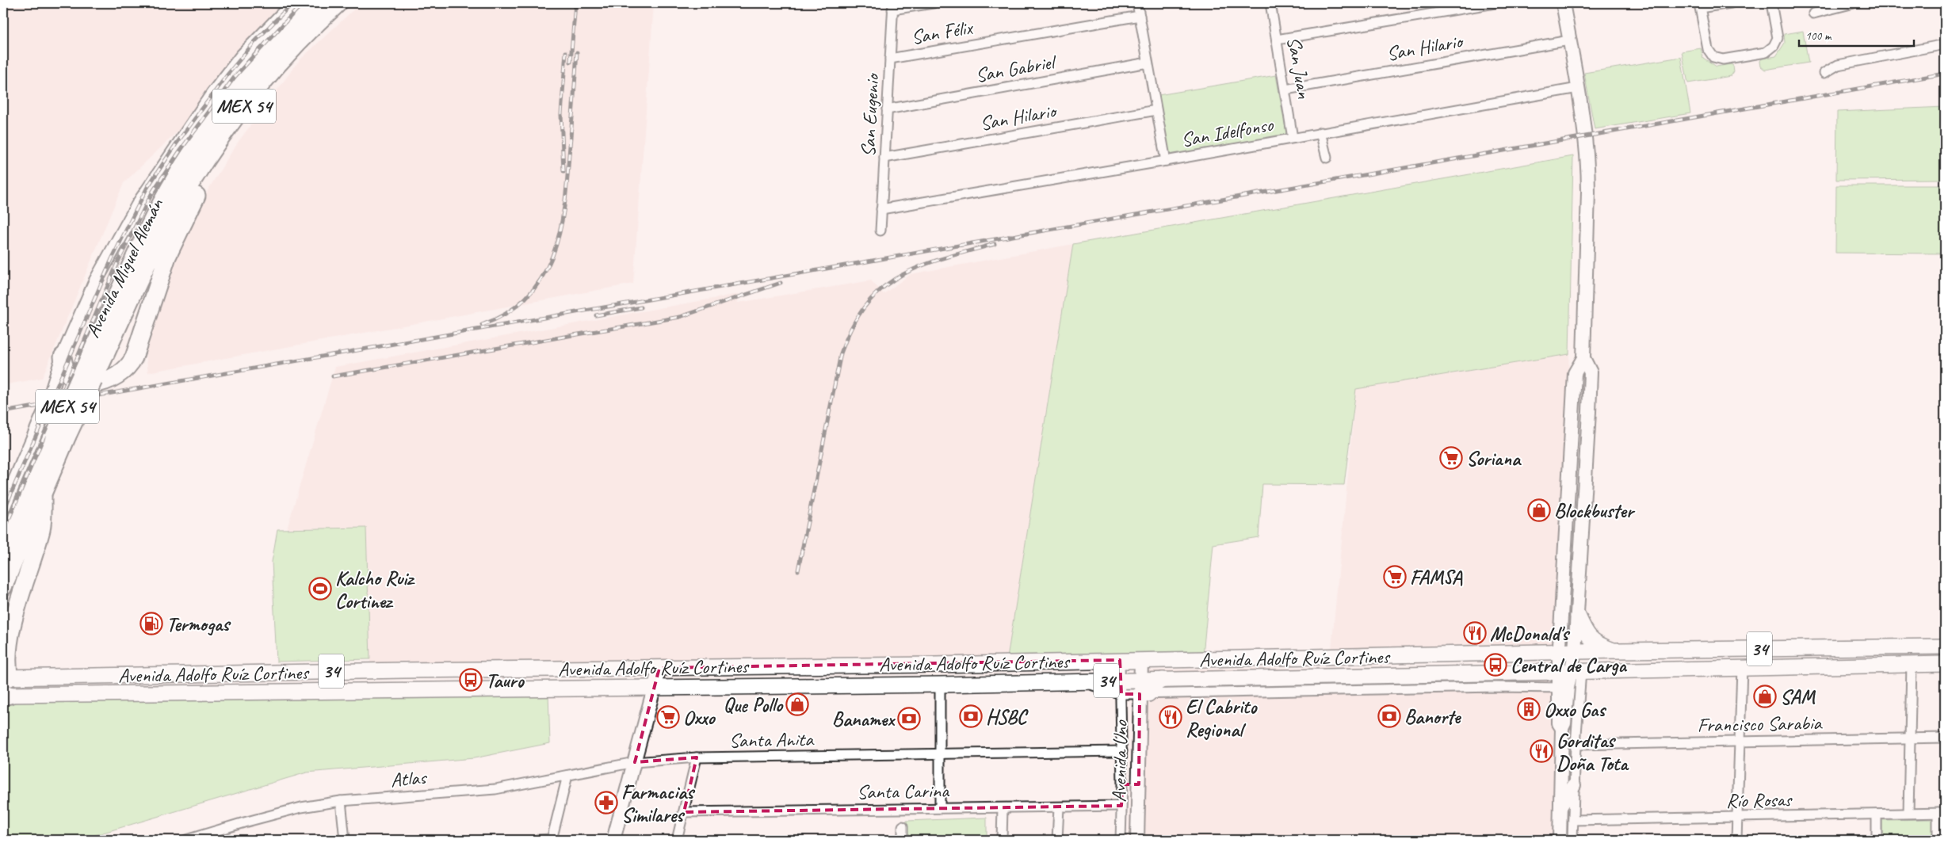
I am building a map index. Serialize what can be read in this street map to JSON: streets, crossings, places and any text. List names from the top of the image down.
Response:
{
  "streets": {
    "highway": ["MEX 54", "Avenida Miguel Alemán"],
    "main road": ["34", "Avenida Adolfo Ruíz Cortines"],
    "street": [
      "San Félix",
      "San Hilario",
      "San Juan",
      "San Gabriel",
      "San Eugenio",
      "San Idelfonso",
      "Francisco Sarabia",
      "Santa Anita",
      "Avenida Uno",
      "Atlas",
      "Santa Carina",
      "Río Rosas"
    ]
  },
  "crossings": [
    ["San Félix", "San Eugenio"],
    ["San Hilario", "San Juan"],
    ["San Hilario", "San Eugenio"],
    ["San Juan", "San Idelfonso"],
    ["San Gabriel", "San Eugenio"],
    ["San Eugenio", "San Idelfonso"],
    ["Avenida Adolfo Ruíz Cortines", "Avenida Uno"],
    ["Santa Anita", "Avenida Uno"],
    ["Santa Anita", "Atlas"],
    ["Avenida Uno", "Santa Carina"]
  ],
  "places": {
    "supermarket": ["Soriana", "FAMSA", "Oxxo"],
    "shop": ["Blockbuster", "SAM", "Que Pollo"],
    "sports": ["Kalcho Ruiz Cortinez"],
    "fuel station": ["Termogas"],
    "restaurant": ["McDonald's", "El Cabrito Regional", "Gorditas Doña Tota"],
    "bus stop": ["Central de Carga", "Tauro"],
    "building": ["Oxxo Gas"],
    "bank": ["HSBC", "Banorte", "Banamex"],
    "pharmacy": ["Farmacias Similares"]
  },
  "scale_bar": "100 m"
}
